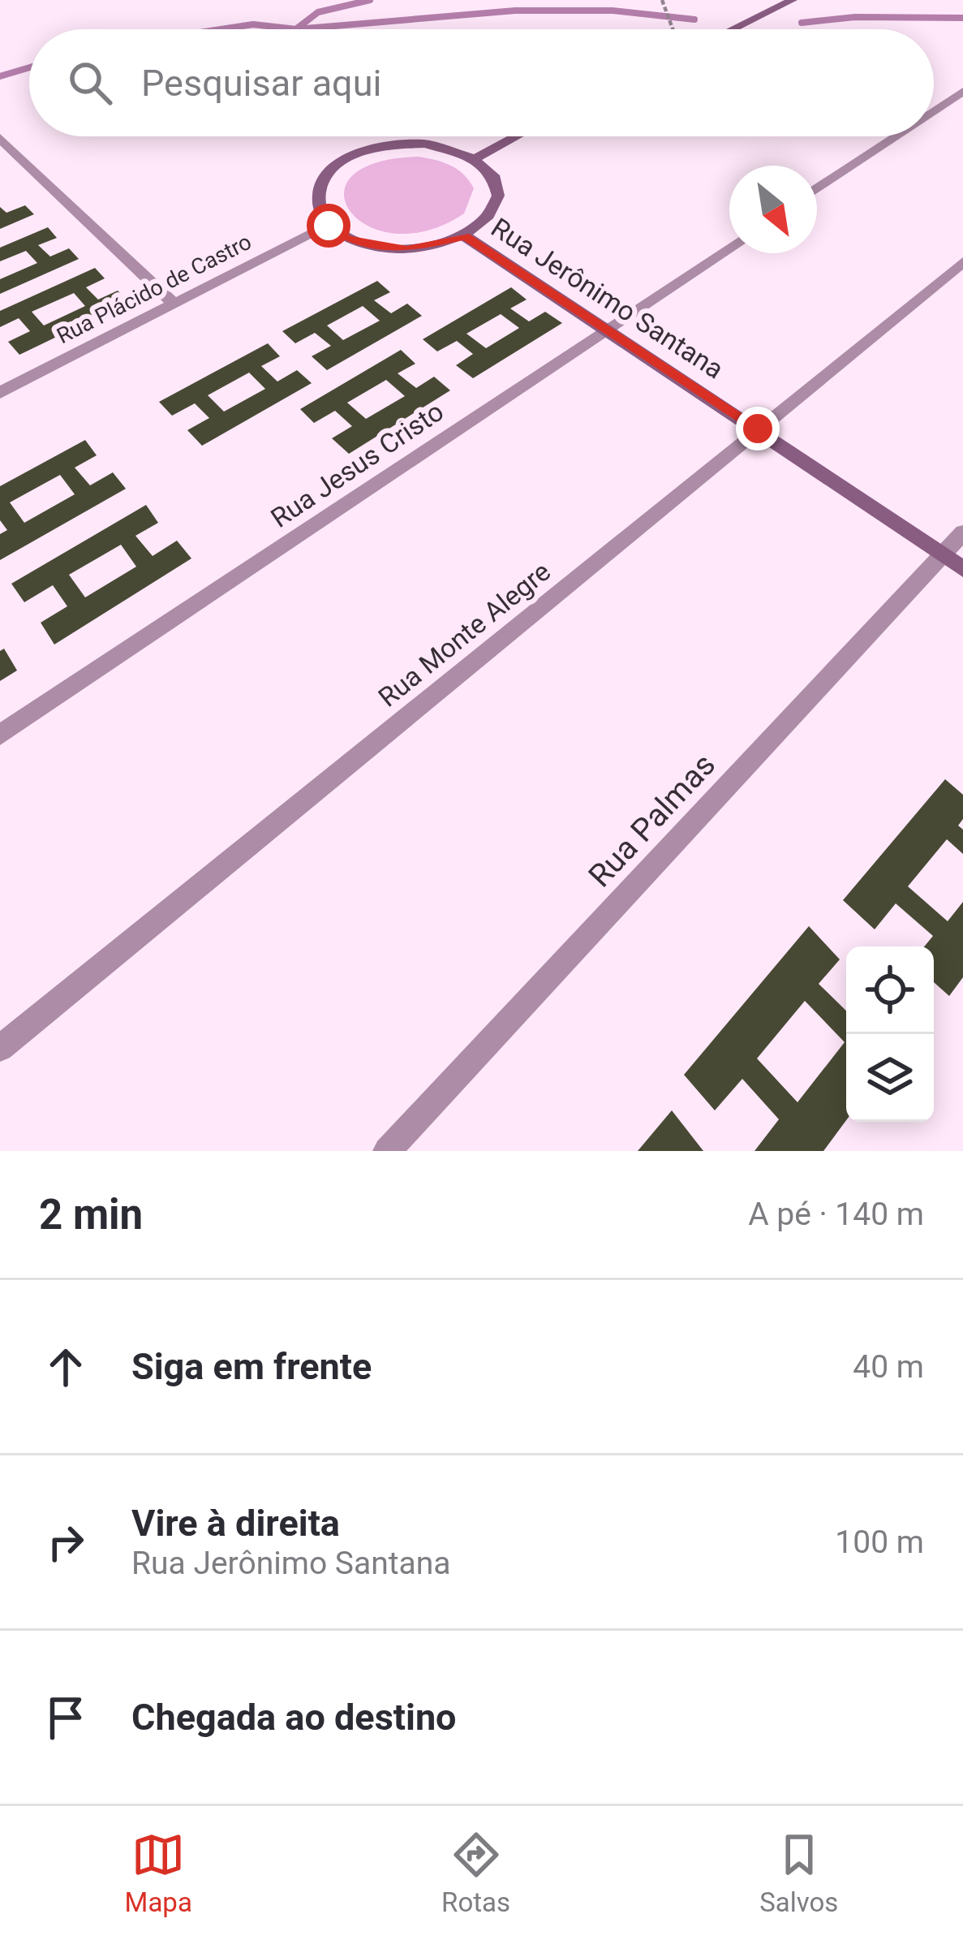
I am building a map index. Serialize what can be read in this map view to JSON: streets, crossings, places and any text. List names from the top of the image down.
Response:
{
  "streets": {
    "street": [
      "Rua Plácido de Castro",
      "Rua Jerônimo Santana",
      "Rua Jesus Cristo",
      "Rua Monte Alegre",
      "Rua Palmas"
    ]
  },
  "crossings": [
    ["Rua Plácido de Castro", "Rua Jerônimo Santana"],
    ["Rua Jerônimo Santana", "Rua Jesus Cristo"],
    ["Rua Jerônimo Santana", "Rua Monte Alegre"],
    ["Rua Jerônimo Santana", "Rua Palmas"]
  ],
  "north": "bottom right",
  "page": {
    "search": "Pesquisar aqui",
    "heading": ["2 min", "A pé · 140 m"],
    "list": [
      ["Siga em frente", "40 m"],
      ["Vire à direita", "Rua Jerônimo Santana", "100 m"],
      "Chegada ao destino"
    ],
    "nav": ["Mapa", "Rotas", "Salvos"]
  }
}
